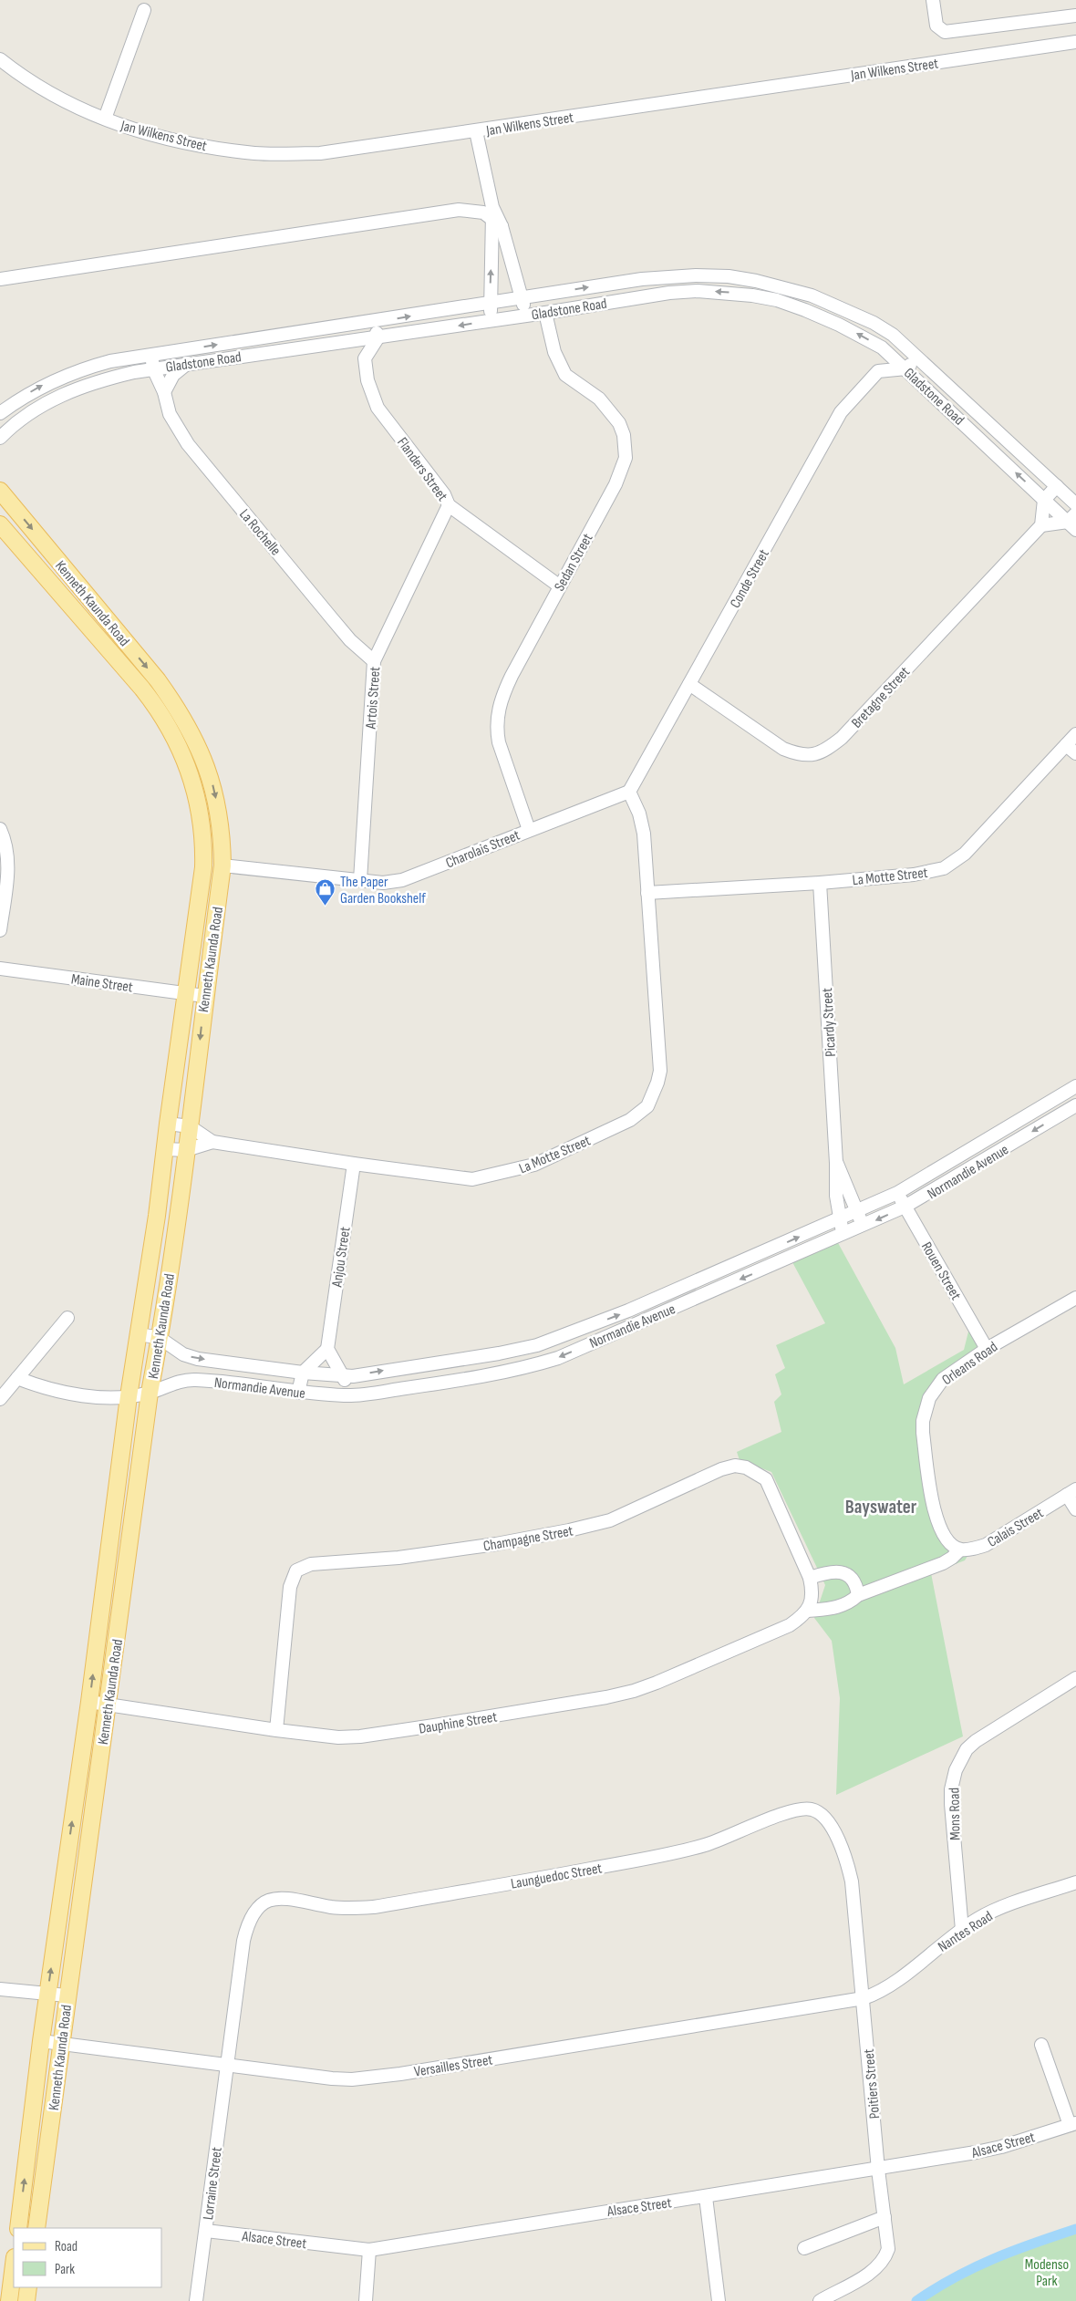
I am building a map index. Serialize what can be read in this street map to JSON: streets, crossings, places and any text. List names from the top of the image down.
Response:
{
  "streets": {
    "main road": ["Kenneth Kaunda Road"],
    "street": [
      "Jan Wilkens Street",
      "Gladstone Road",
      "Flanders Street",
      "La Rochelle",
      "Sedan Street",
      "Conde Street",
      "Bretagne Street",
      "Artois Street",
      "Charolais Street",
      "La Motte Street",
      "Maine Street",
      "Picardy Street",
      "Normandie Avenue",
      "Anjou Street",
      "Rouen Street",
      "Orleans Road",
      "Calais Street",
      "Champagne Street",
      "Dauphine Street",
      "Mons Road",
      "Launguedoc Street",
      "Nantes Road",
      "Versailles Street",
      "Poitiers Street",
      "Alsace Street",
      "Lorraine Street"
    ]
  },
  "crossings": [
    ["Gladstone Road", "La Rochelle"],
    ["Gladstone Road", "Sedan Street"],
    ["Flanders Street", "Sedan Street"],
    ["Flanders Street", "Artois Street"],
    ["La Rochelle", "Artois Street"],
    ["Sedan Street", "Charolais Street"],
    ["Conde Street", "Bretagne Street"],
    ["Conde Street", "Charolais Street"],
    ["Conde Street", "La Motte Street"],
    ["Kenneth Kaunda Road", "Charolais Street"],
    ["Kenneth Kaunda Road", "La Motte Street"],
    ["Kenneth Kaunda Road", "Maine Street"],
    ["Kenneth Kaunda Road", "Normandie Avenue"],
    ["Kenneth Kaunda Road", "Dauphine Street"],
    ["Kenneth Kaunda Road", "Versailles Street"],
    ["Artois Street", "Charolais Street"],
    ["Charolais Street", "La Motte Street"],
    ["La Motte Street", "Picardy Street"],
    ["La Motte Street", "Anjou Street"],
    ["Picardy Street", "Normandie Avenue"],
    ["Normandie Avenue", "Rouen Street"],
    ["Rouen Street", "Orleans Road"],
    ["Orleans Road", "Calais Street"],
    ["Champagne Street", "Dauphine Street"],
    ["Mons Road", "Nantes Road"],
    ["Launguedoc Street", "Nantes Road"],
    ["Launguedoc Street", "Versailles Street"],
    ["Launguedoc Street", "Poitiers Street"],
    ["Launguedoc Street", "Lorraine Street"],
    ["Nantes Road", "Versailles Street"],
    ["Nantes Road", "Poitiers Street"],
    ["Versailles Street", "Poitiers Street"],
    ["Versailles Street", "Lorraine Street"],
    ["Poitiers Street", "Alsace Street"],
    ["Alsace Street", "Lorraine Street"]
  ],
  "districts": ["Bayswater"],
  "parks": ["Modenso Park"],
  "places": {
    "shop": ["The Paper Garden Bookshelf"]
  },
  "legend": ["Road", "Park"]
}
